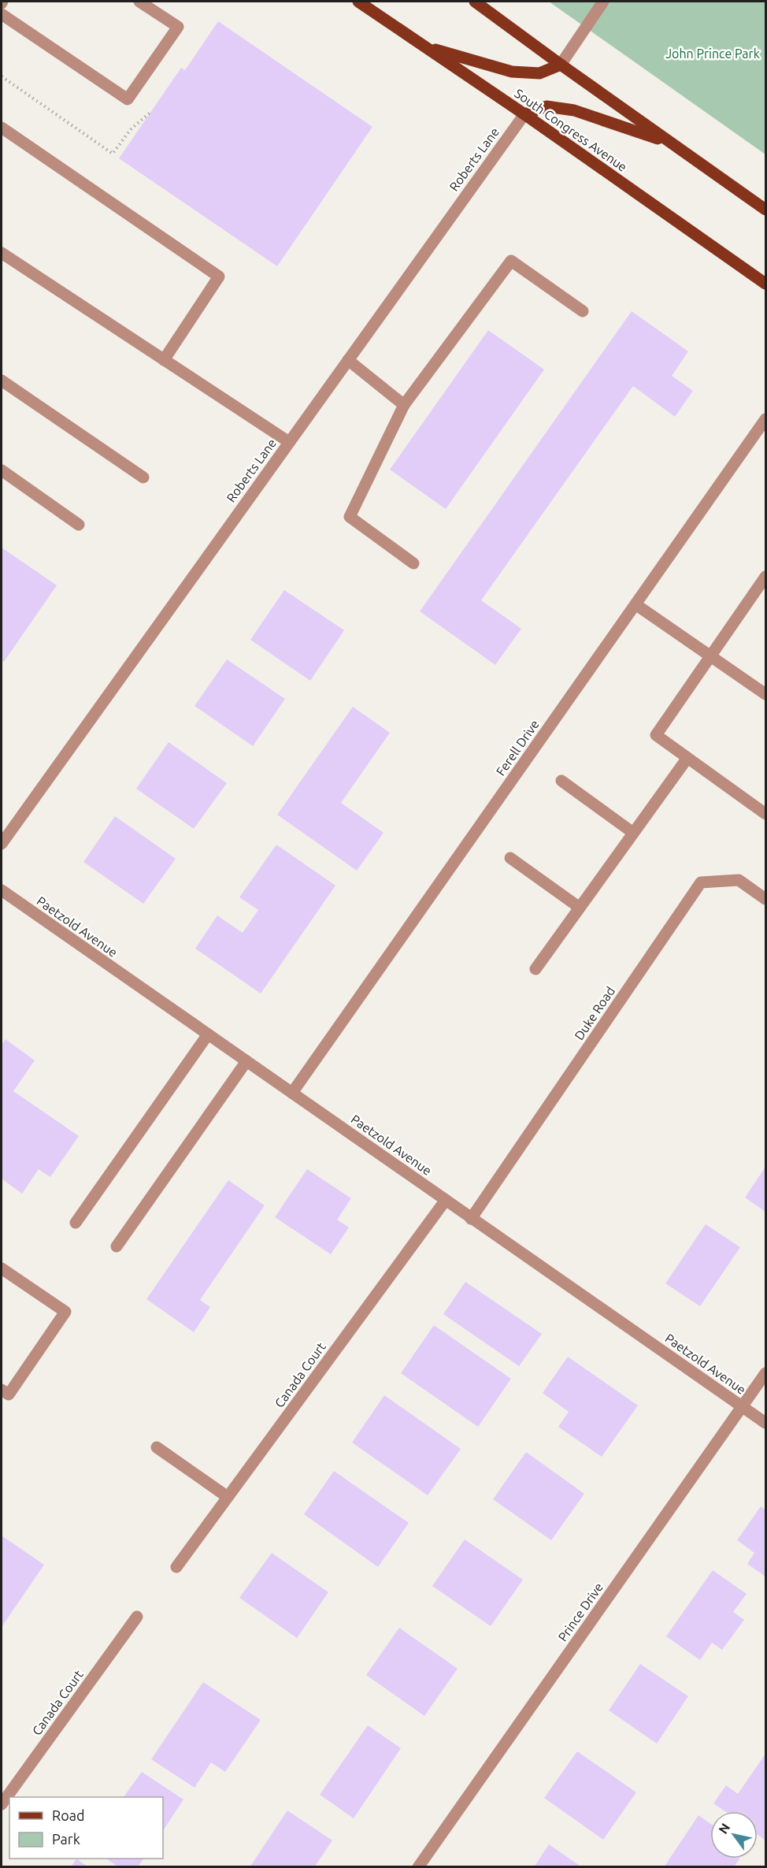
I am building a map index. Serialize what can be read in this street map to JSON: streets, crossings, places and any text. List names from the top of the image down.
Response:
{
  "streets": {
    "main road": ["South Congress Avenue"],
    "street": [
      "Roberts Lane",
      "Ferell Drive",
      "Paetzold Avenue",
      "Duke Road",
      "Canada Court",
      "Prince Drive"
    ]
  },
  "crossings": [
    ["South Congress Avenue", "Roberts Lane"],
    ["Ferell Drive", "Paetzold Avenue"],
    ["Paetzold Avenue", "Duke Road"],
    ["Paetzold Avenue", "Canada Court"],
    ["Paetzold Avenue", "Prince Drive"]
  ],
  "parks": ["John Prince Park"],
  "legend": ["Road", "Park"],
  "north": "top left"
}
